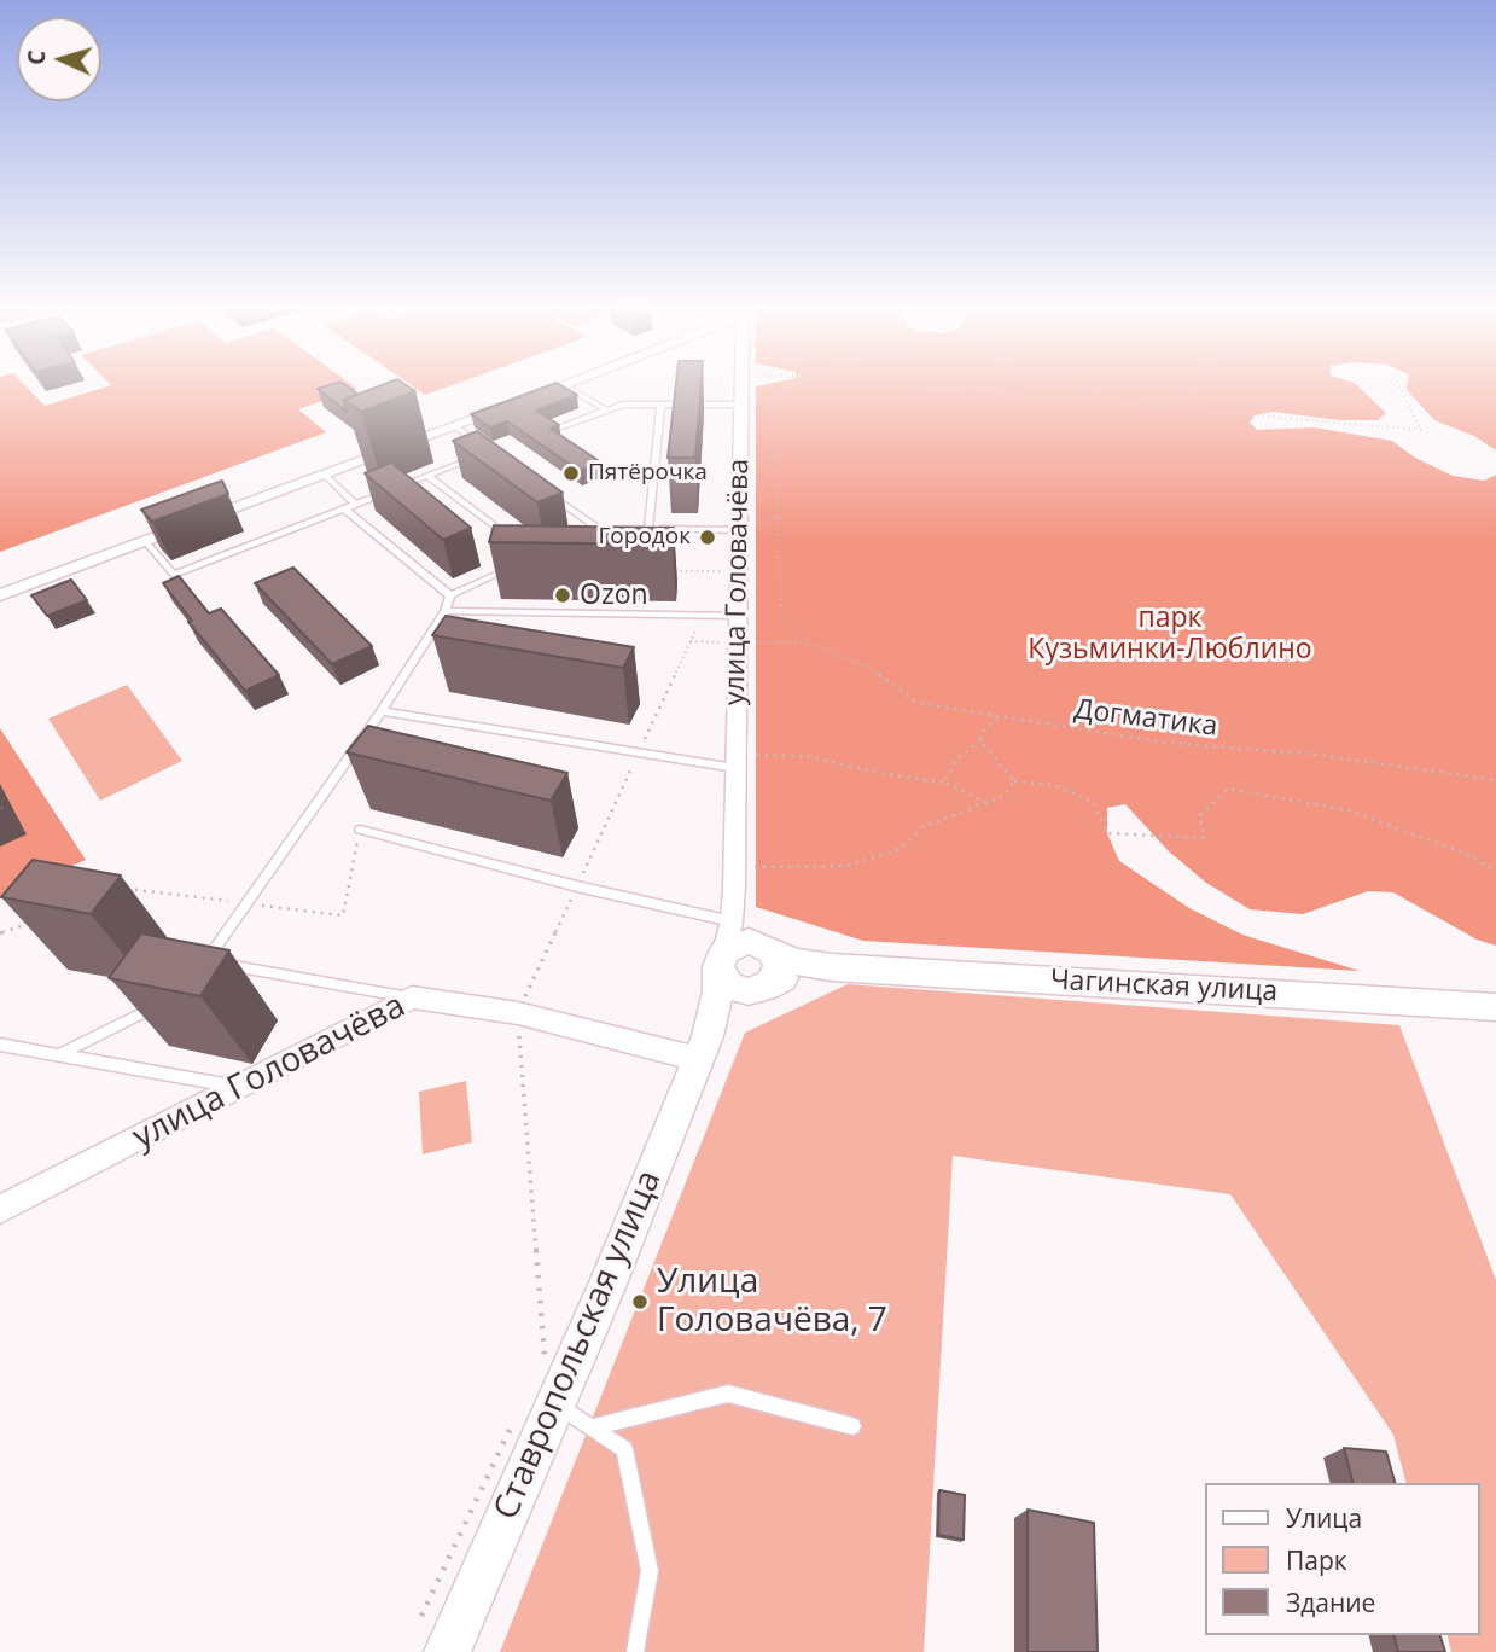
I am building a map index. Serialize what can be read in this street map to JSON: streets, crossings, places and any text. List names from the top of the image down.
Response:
{
  "streets": {
    "street": ["улица Головачёва", "Чагинская улица", "Ставропольская улица"],
    "path": ["Догматика"]
  },
  "crossings": [
    ["улица Головачёва", "Чагинская улица"],
    ["улица Головачёва", "Ставропольская улица"],
    ["Чагинская улица", "Ставропольская улица"]
  ],
  "parks": ["парк Кузьминки-Люблино"],
  "places": [
    "Пятёрочка",
    "Городок",
    "Ozon",
    "Улица Головачёва, 7"
  ],
  "legend": ["Улица", "Парк", "Здание"],
  "north": "left"
}
